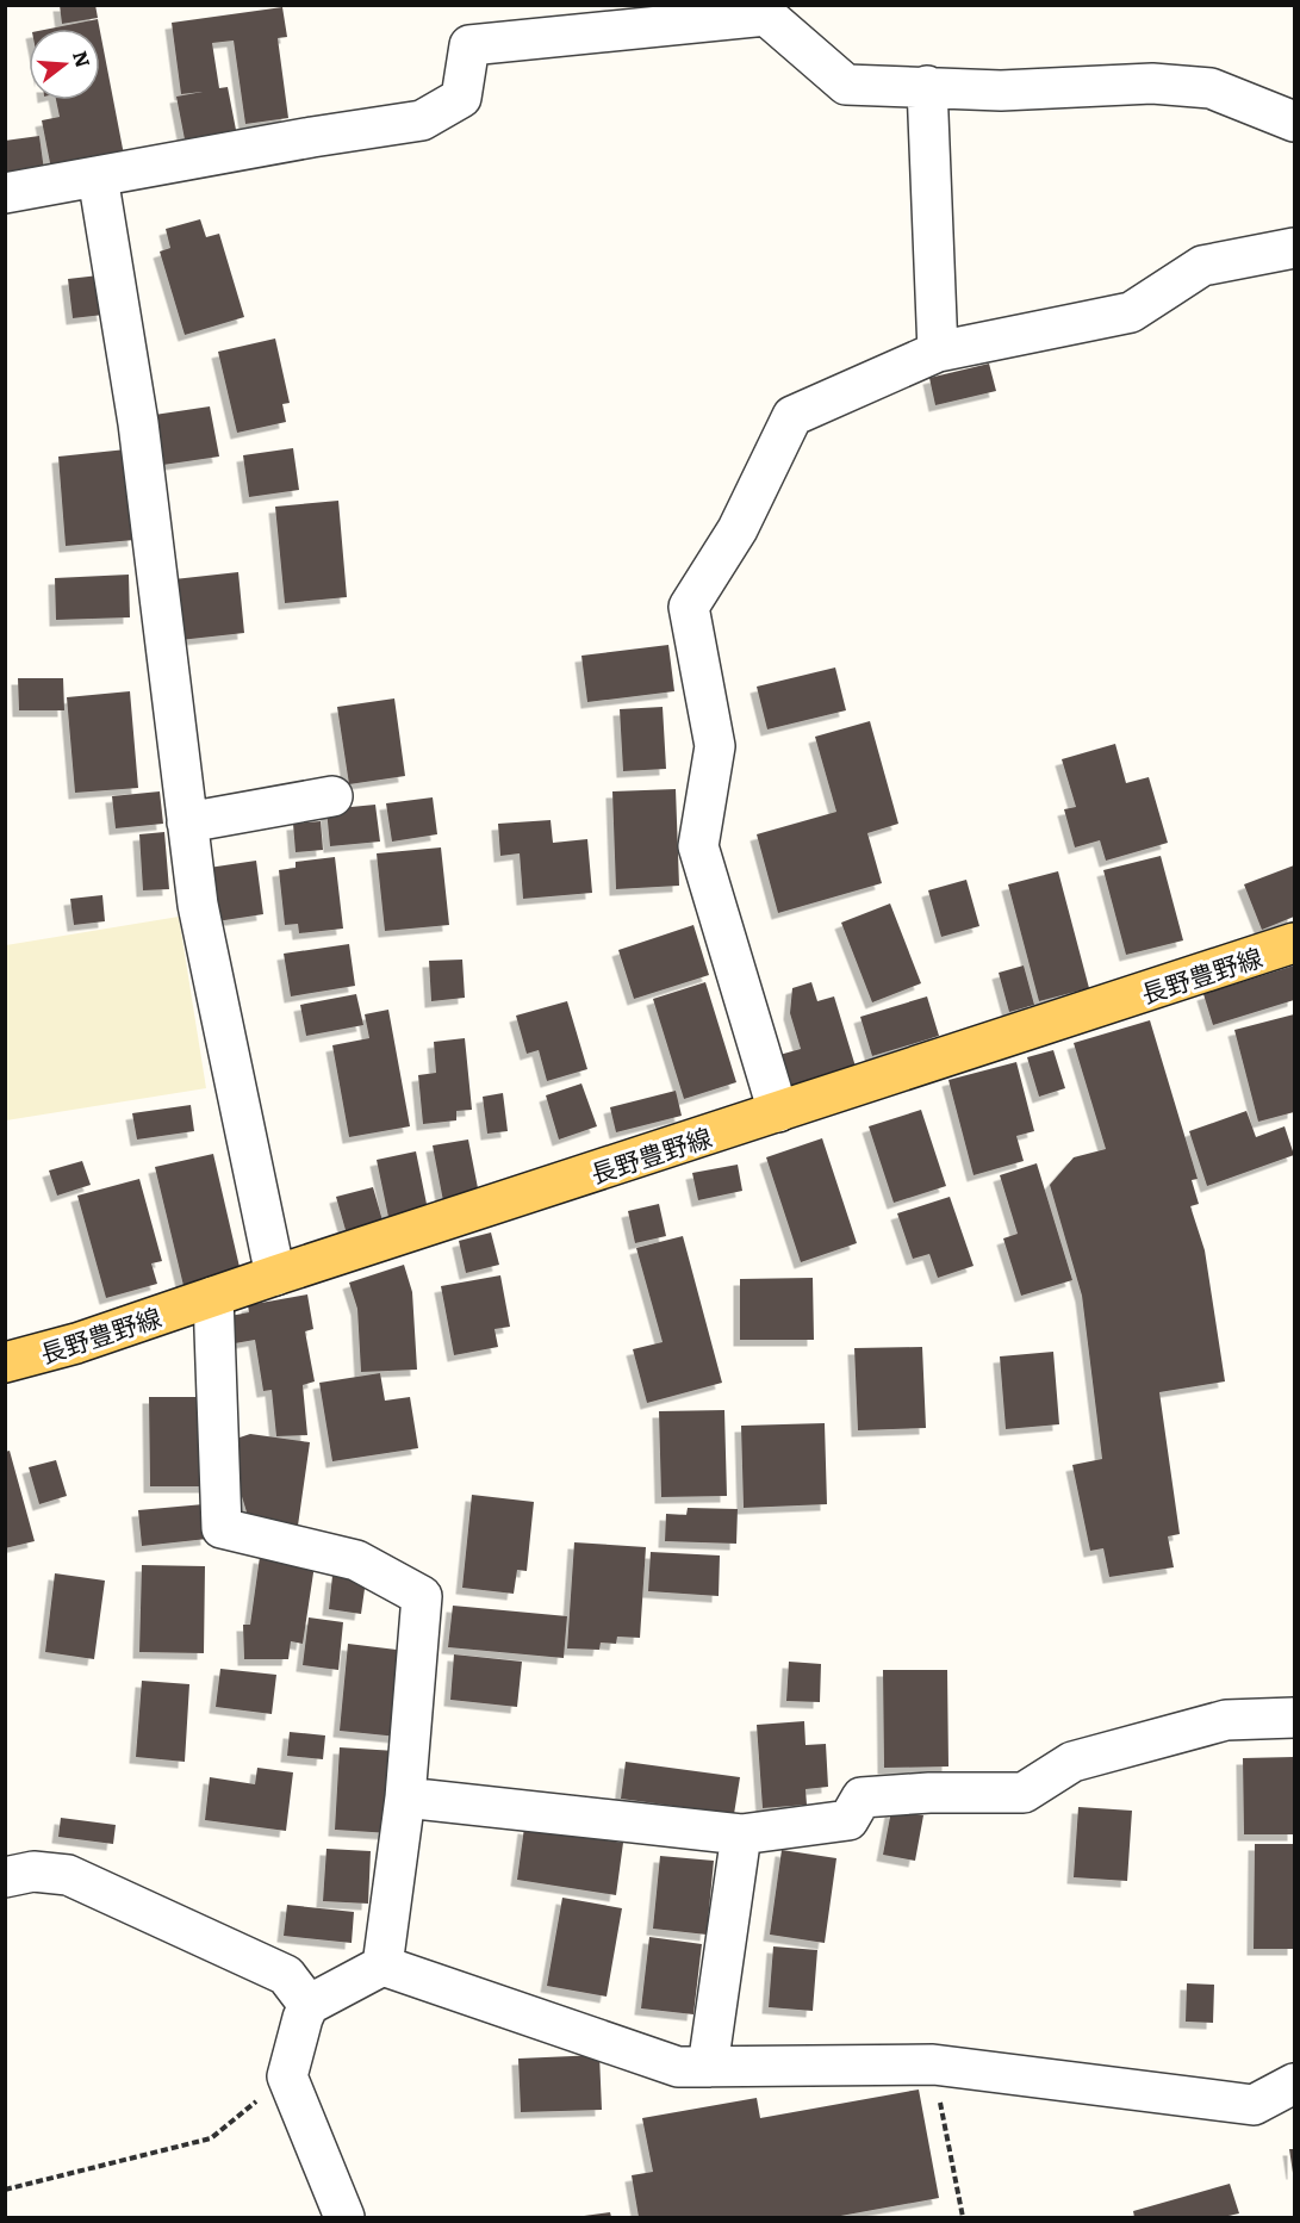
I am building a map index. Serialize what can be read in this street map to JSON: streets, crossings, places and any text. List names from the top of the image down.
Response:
{
  "streets": {
    "main road": ["長野豊野線"]
  },
  "north": "right"
}
